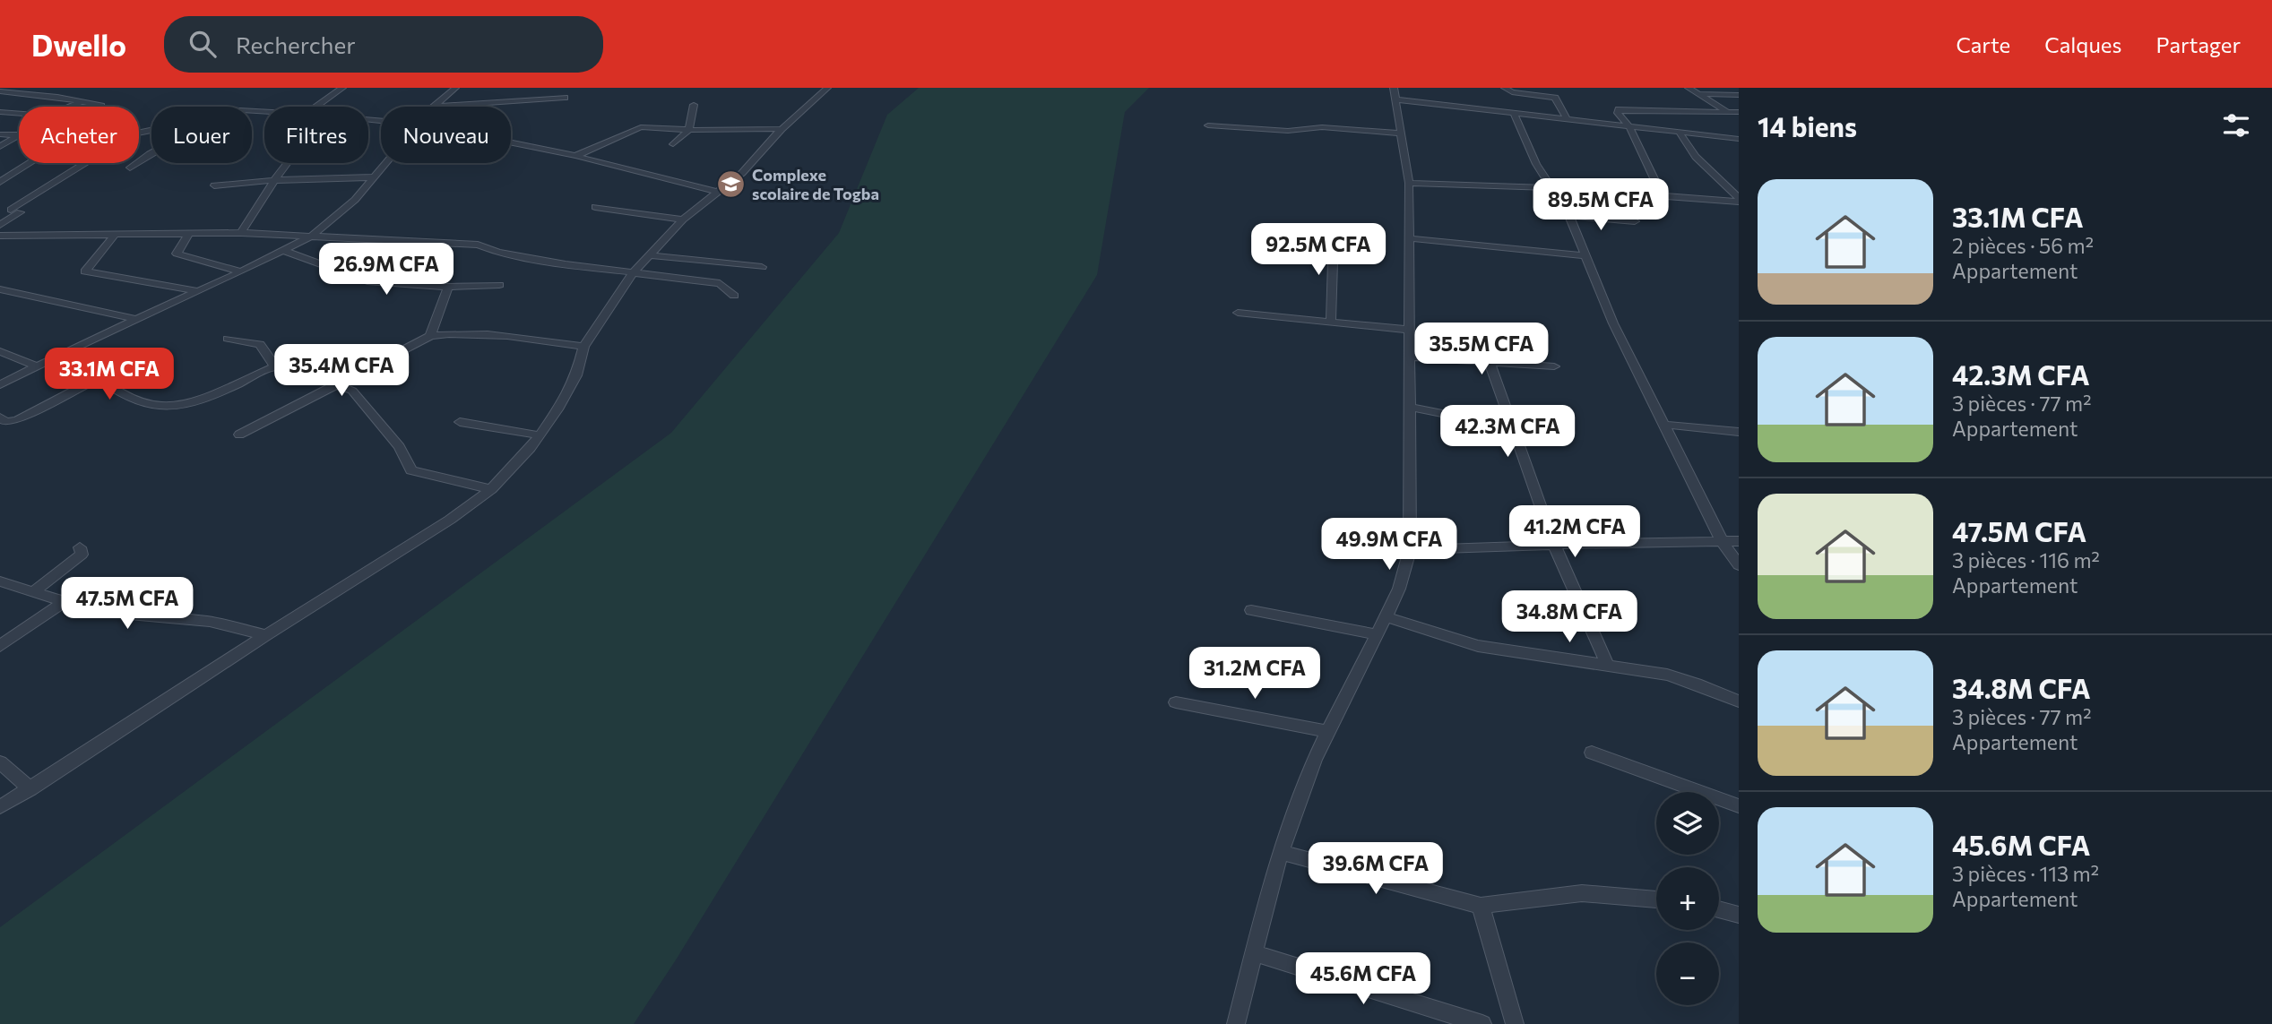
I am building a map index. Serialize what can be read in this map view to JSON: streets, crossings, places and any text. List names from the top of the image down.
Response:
{
  "places": {
    "school or university": ["Complexe scolaire de Togba"]
  },
  "page": {
    "header": "Dwello",
    "search": "Rechercher",
    "nav": ["Carte", "Calques", "Partager"],
    "heading": "14 biens",
    "chip": [
      "Acheter",
      "Louer",
      "Filtres",
      "Nouveau"
    ],
    "list": [
      {
        "name": "33.1M CFA",
        "note": "2 pièces · 56 m² · Appartement"
      },
      {
        "name": "42.3M CFA",
        "note": "3 pièces · 77 m² · Appartement"
      },
      {
        "name": "47.5M CFA",
        "note": "3 pièces · 116 m² · Appartement"
      },
      {
        "name": "34.8M CFA",
        "note": "3 pièces · 77 m² · Appartement"
      },
      {
        "name": "45.6M CFA",
        "note": "3 pièces · 113 m² · Appartement"
      }
    ],
    "price": [
      "89.5M CFA",
      "92.5M CFA",
      "26.9M CFA",
      "35.5M CFA",
      "35.4M CFA",
      "33.1M CFA",
      "42.3M CFA",
      "41.2M CFA",
      "49.9M CFA",
      "47.5M CFA",
      "34.8M CFA",
      "31.2M CFA",
      "39.6M CFA",
      "45.6M CFA"
    ],
    "map_buttons": ["+", "−"]
  }
}
